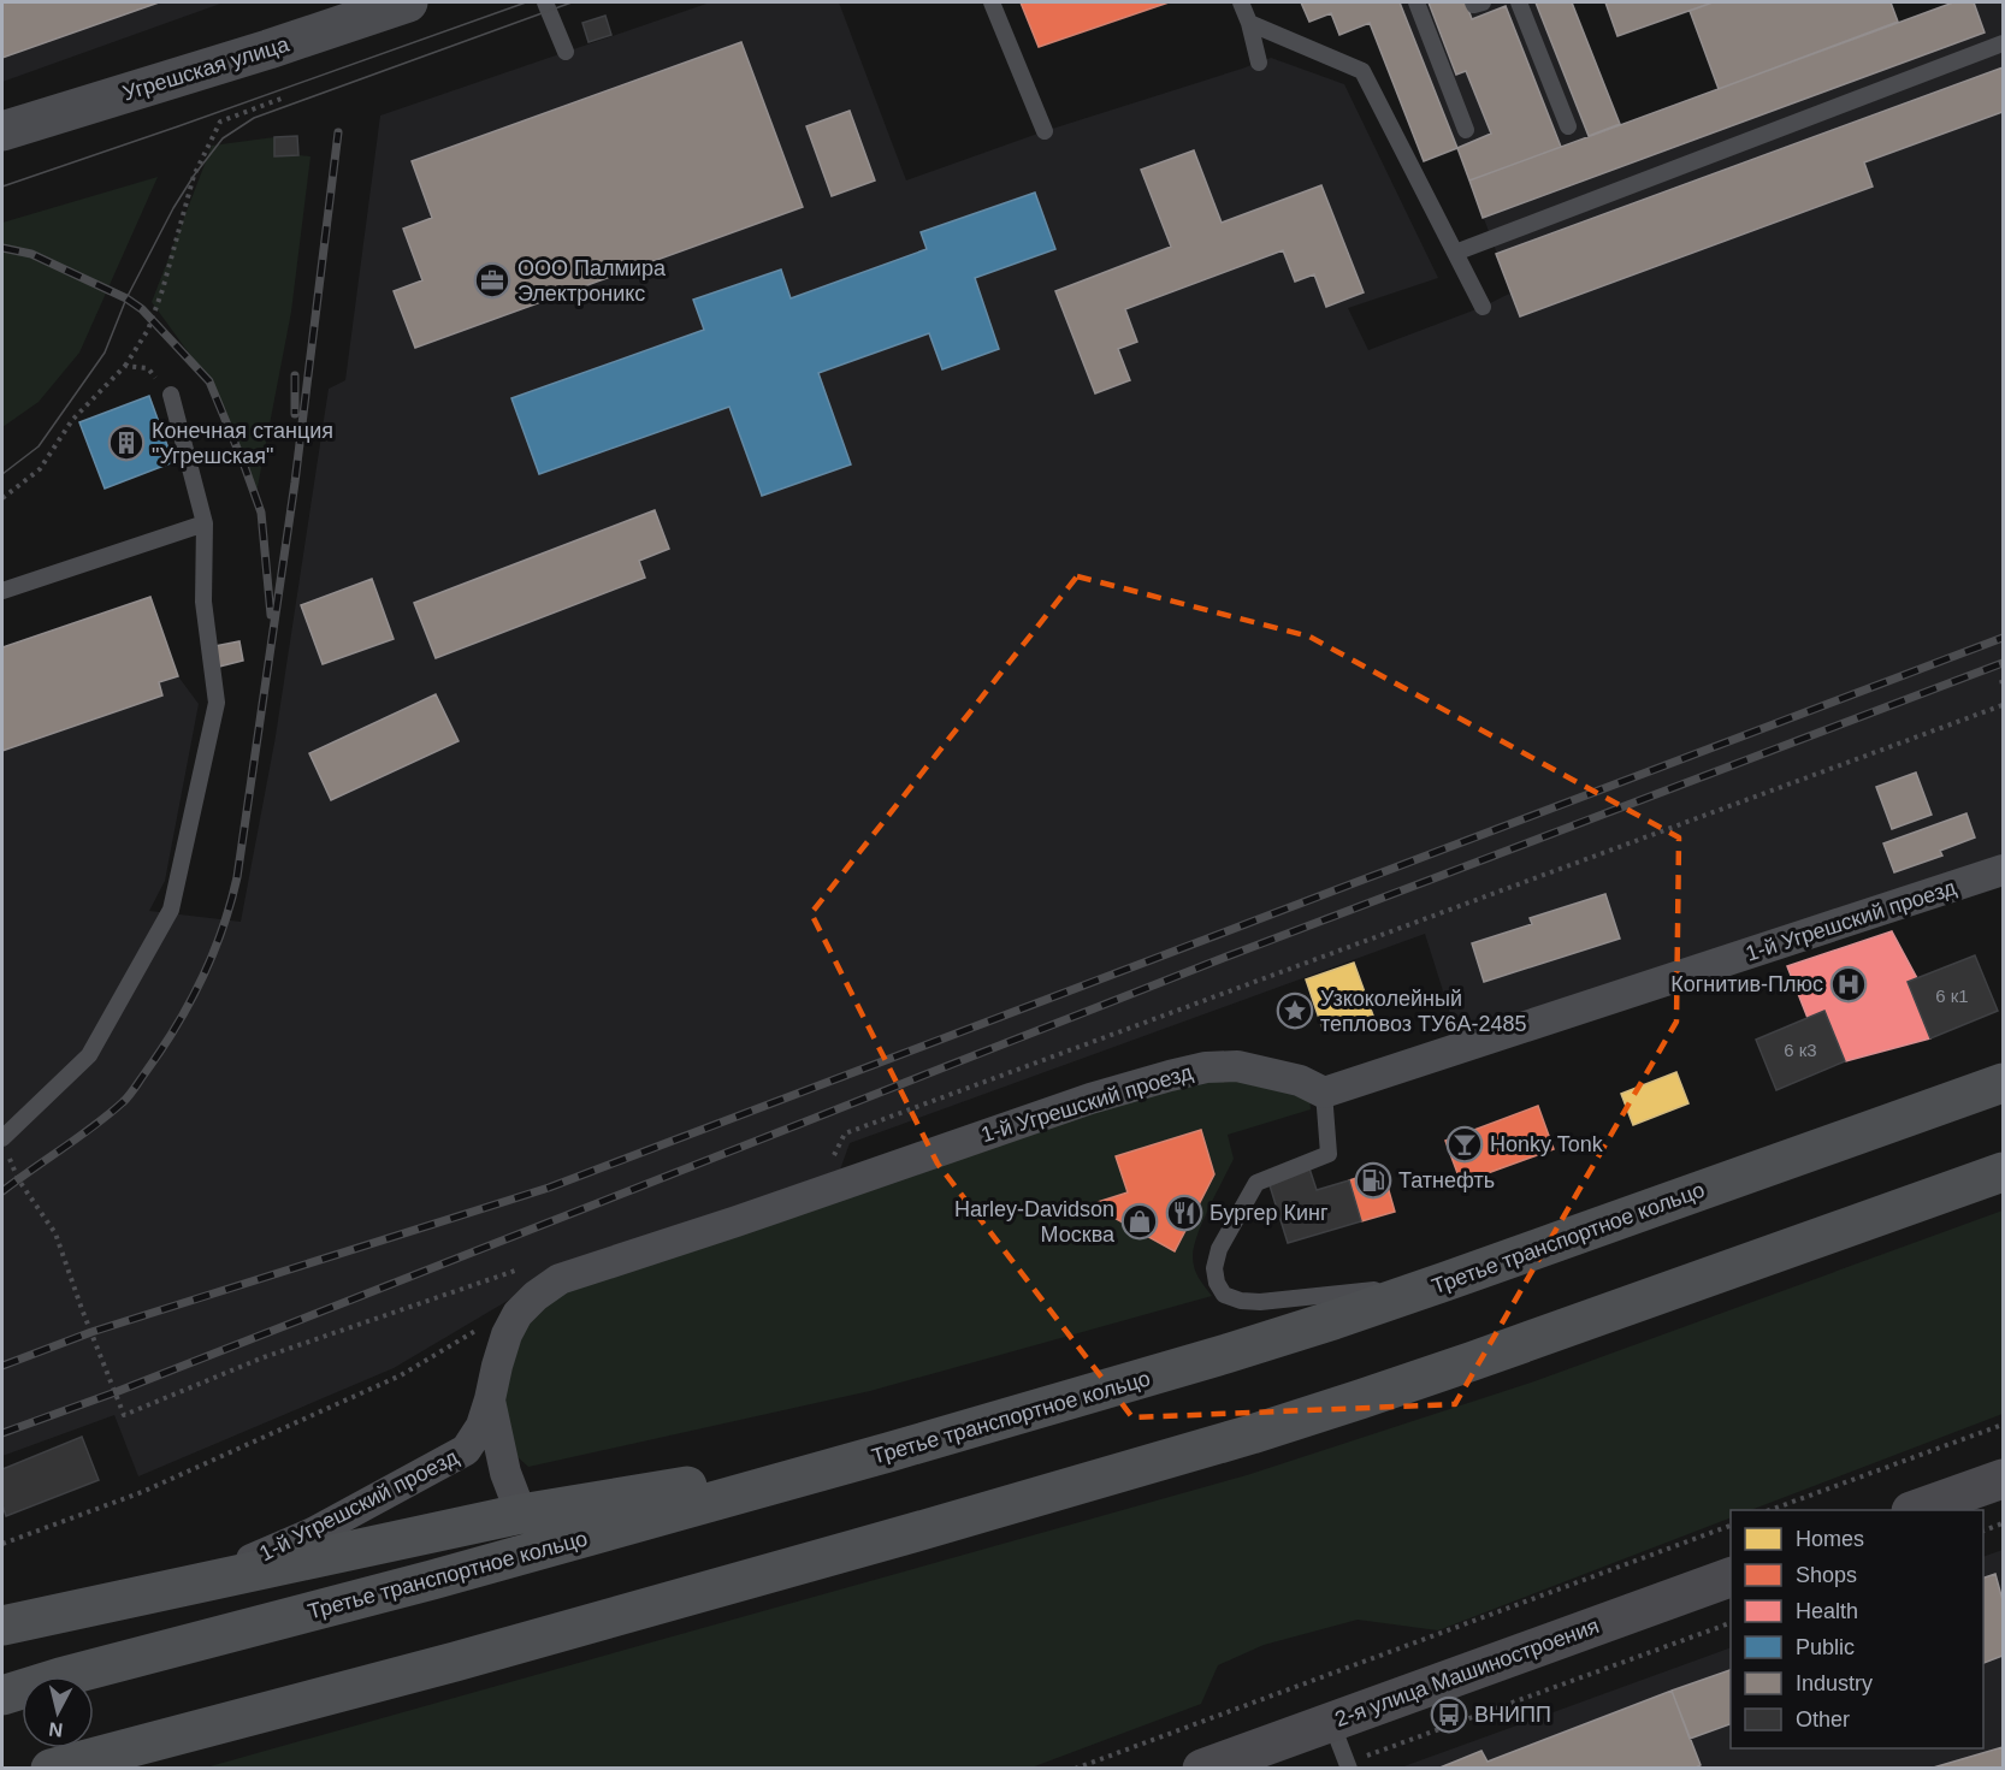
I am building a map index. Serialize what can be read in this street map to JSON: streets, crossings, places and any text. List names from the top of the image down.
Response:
{
  "streets": {
    "main road": ["Третье транспортное кольцо", "2-я улица Машиностроения"],
    "street": ["Угрешская улица", "1-й Угрешский проезд"]
  },
  "places": {
    "office": ["ООО Палмира Электроникс"],
    "building": ["Конечная станция \"Угрешская\""],
    "hospital": ["Когнитив-Плюс"],
    "place": ["Узкоколейный тепловоз ТУ6А-2485"],
    "bar": ["Honky Tonk"],
    "fuel station": ["Татнефть"],
    "restaurant": ["Бургер Кинг"],
    "shop": ["Harley-Davidson Москва"],
    "bus stop": ["ВНИПП"]
  },
  "house_numbers": ["6 к1", "6 к3"],
  "legend": [
    "Homes",
    "Shops",
    "Health",
    "Public",
    "Industry",
    "Other"
  ],
  "north": "bottom"
}
